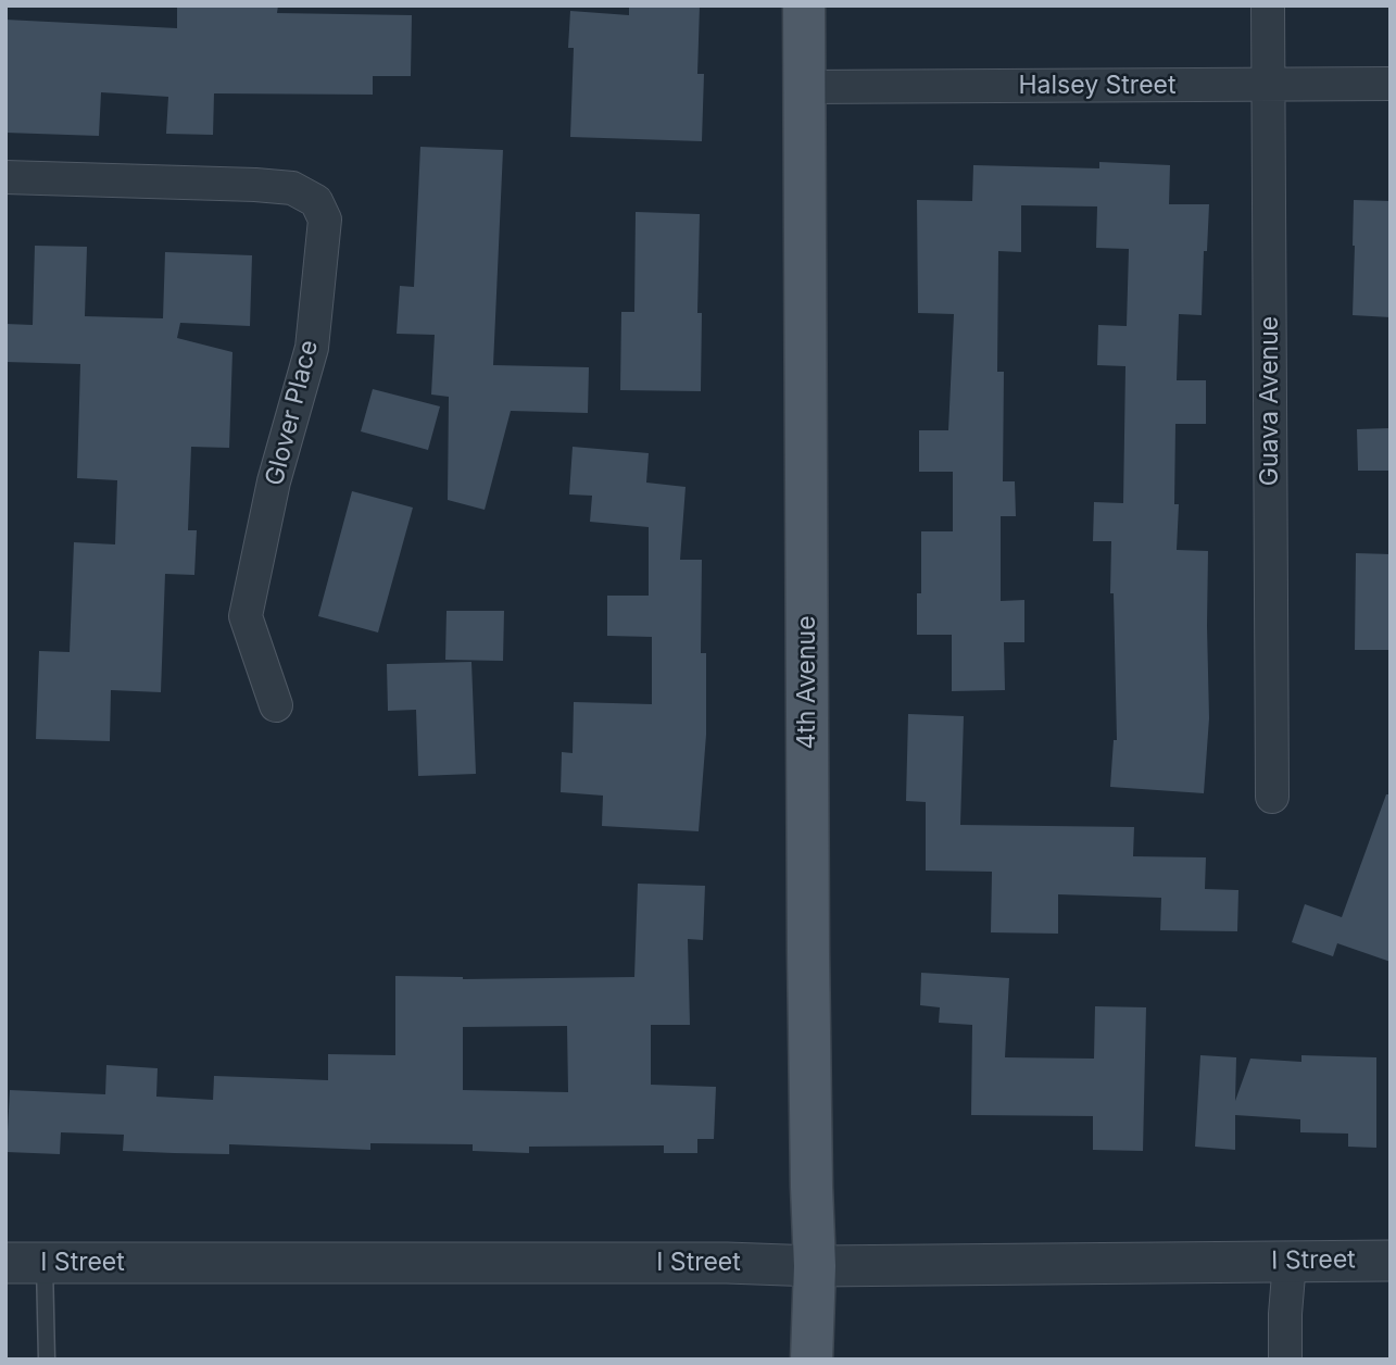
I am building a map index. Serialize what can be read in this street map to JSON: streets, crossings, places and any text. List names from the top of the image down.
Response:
{
  "streets": {
    "main road": ["4th Avenue"],
    "street": [
      "Halsey Street",
      "Guava Avenue",
      "Glover Place",
      "I Street"
    ]
  },
  "crossings": [
    ["Halsey Street", "Guava Avenue"],
    ["Halsey Street", "4th Avenue"],
    ["4th Avenue", "I Street"]
  ]
}
